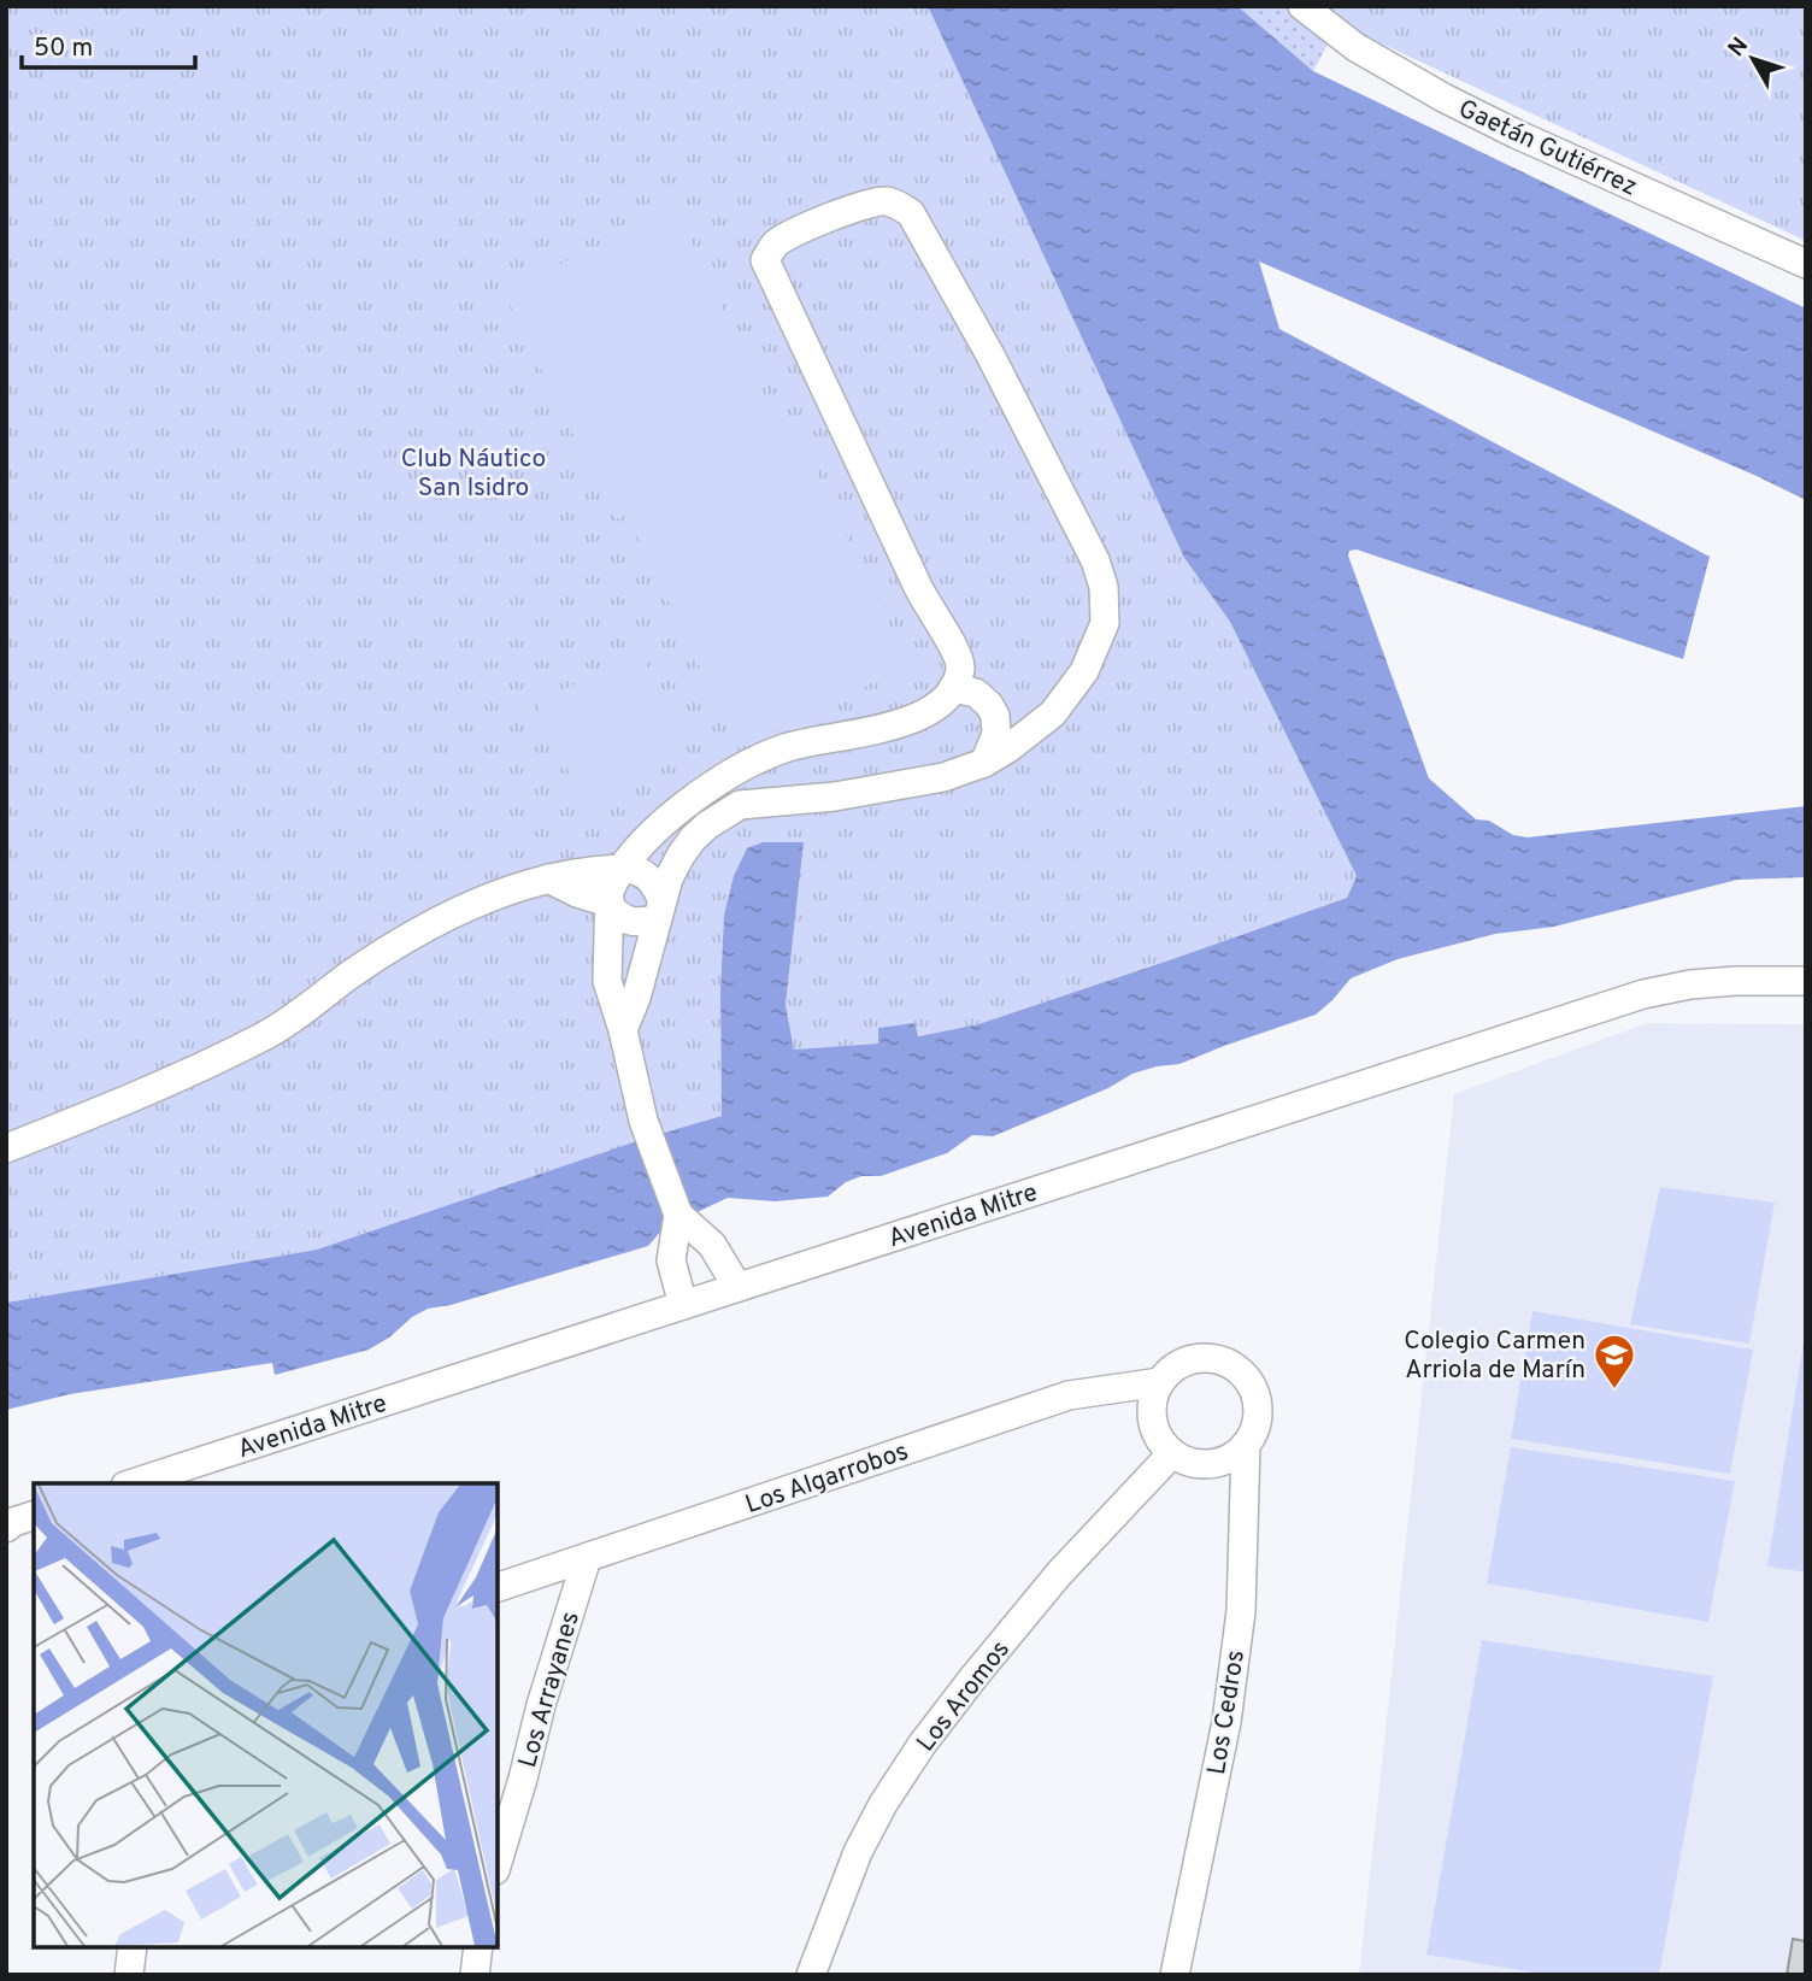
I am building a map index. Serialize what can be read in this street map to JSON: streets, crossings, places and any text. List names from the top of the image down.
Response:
{
  "streets": {
    "street": [
      "Gaetán Gutiérrez",
      "Avenida Mitre",
      "Los Algarrobos",
      "Los Arrayanes",
      "Los Aromos",
      "Los Cedros"
    ]
  },
  "crossings": [
    ["Los Algarrobos", "Los Arrayanes"],
    ["Los Algarrobos", "Los Aromos"],
    ["Los Algarrobos", "Los Cedros"],
    ["Los Aromos", "Los Cedros"]
  ],
  "parks": ["Club Náutico San Isidro"],
  "places": {
    "school or university": ["Colegio Carmen Arriola de Marín"]
  },
  "scale_bar": "50 m",
  "north": "top left"
}
